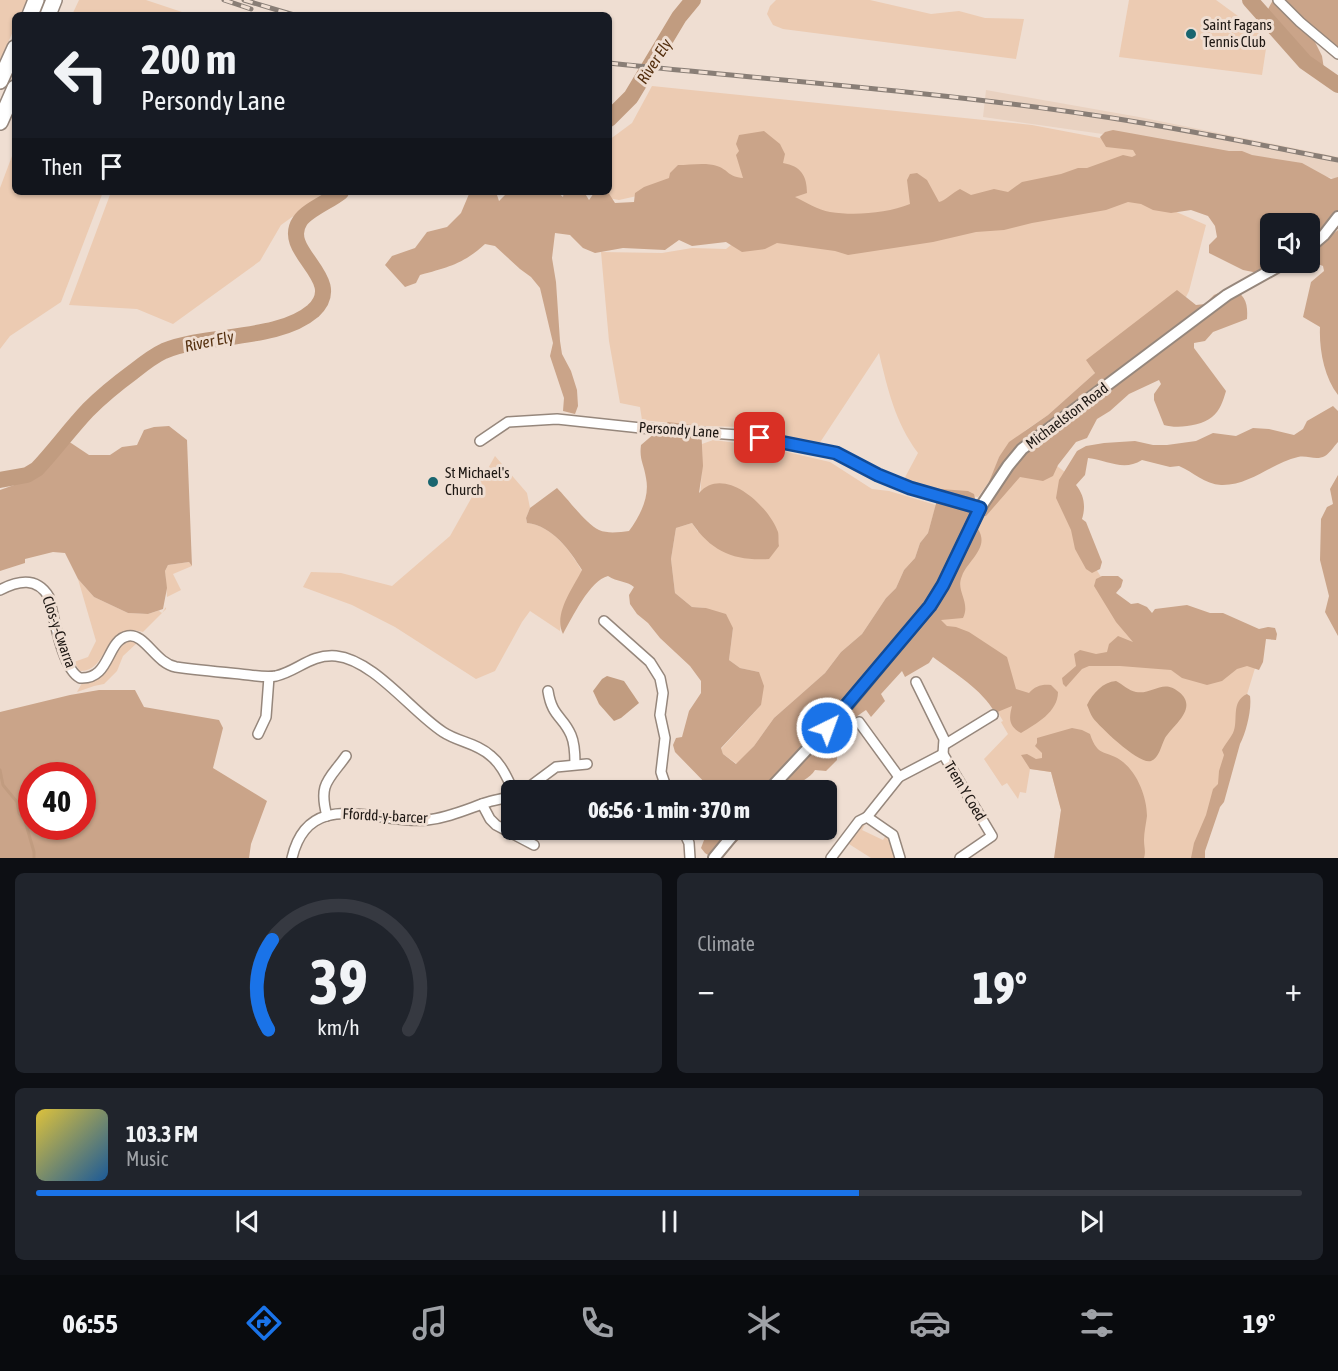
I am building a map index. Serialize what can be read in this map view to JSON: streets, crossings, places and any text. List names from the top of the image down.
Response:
{
  "streets": {
    "street": [
      "Michaelston Road",
      "Persondy Lane",
      "Clos-y-Cwarra",
      "Trem Y Coed",
      "Ffordd-y-barcer"
    ]
  },
  "crossings": [
    ["Michaelston Road", "Persondy Lane"]
  ],
  "water": ["River Ely"],
  "places": ["Saint Fagans Tennis Club", "St Michael's Church"],
  "page": {
    "turn": ["200 m", "Persondy Lane"],
    "then": "Then",
    "limit": "40",
    "trip": "06:56 · 1 min · 370 m",
    "tile": "Climate",
    "heat": ["−", "19°", "+"],
    "song": ["103.3 FM", "Music"],
    "tabs": ["06:55", "19°"],
    "gauge": ["39", "km/h"]
  }
}
